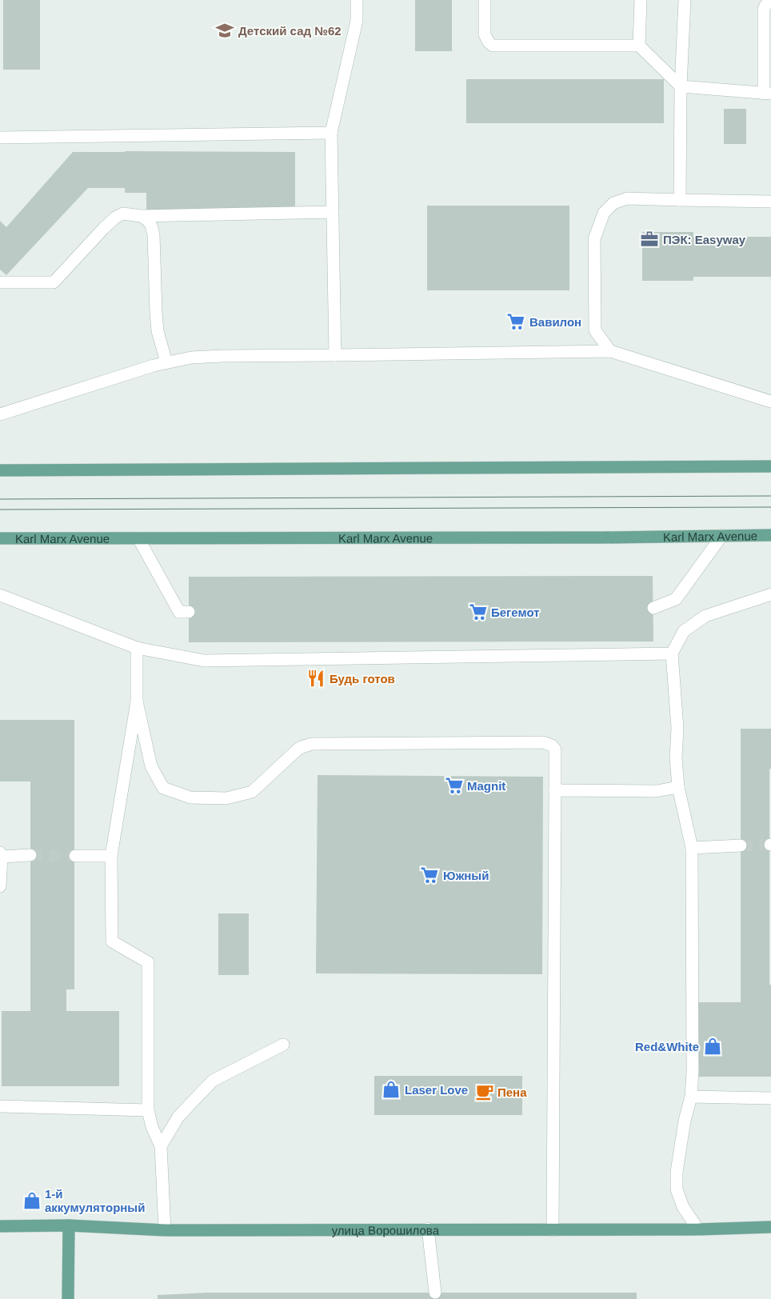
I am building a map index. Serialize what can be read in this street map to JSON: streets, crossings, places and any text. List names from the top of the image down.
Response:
{
  "streets": {
    "main road": ["Karl Marx Avenue", "улица Ворошилова"]
  },
  "places": {
    "school or university": ["Детский сад №62"],
    "office": ["ПЭК: Easyway"],
    "supermarket": [
      "Вавилон",
      "Бегемот",
      "Magnit",
      "Южный"
    ],
    "restaurant": ["Будь готов"],
    "shop": ["Red&White", "Laser Love", "1-й аккумуляторный"],
    "cafe": ["Пена"]
  }
}
